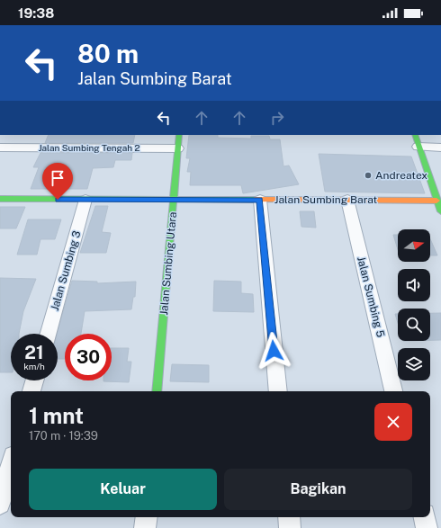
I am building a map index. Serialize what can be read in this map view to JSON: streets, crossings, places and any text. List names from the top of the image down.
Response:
{
  "streets": {
    "street": [
      "Jalan Sumbing Tengah 2",
      "Jalan Sumbing Barat",
      "Jalan Sumbing Utara",
      "Jalan Sumbing 3",
      "Jalan Sumbing 5"
    ]
  },
  "crossings": [
    ["Jalan Sumbing Tengah 2", "Jalan Sumbing Utara"],
    ["Jalan Sumbing Barat", "Jalan Sumbing Utara"],
    ["Jalan Sumbing Barat", "Jalan Sumbing 3"],
    ["Jalan Sumbing Barat", "Jalan Sumbing 5"]
  ],
  "places": ["Andreatex"],
  "north": "right",
  "page": {
    "status": "19:38",
    "turn": ["80 m", "Jalan Sumbing Barat"],
    "speed": "21 km/h",
    "limit": "30",
    "heading": ["1 mnt", "170 m · 19:39"],
    "buttons": ["Keluar", "Bagikan"]
  }
}
